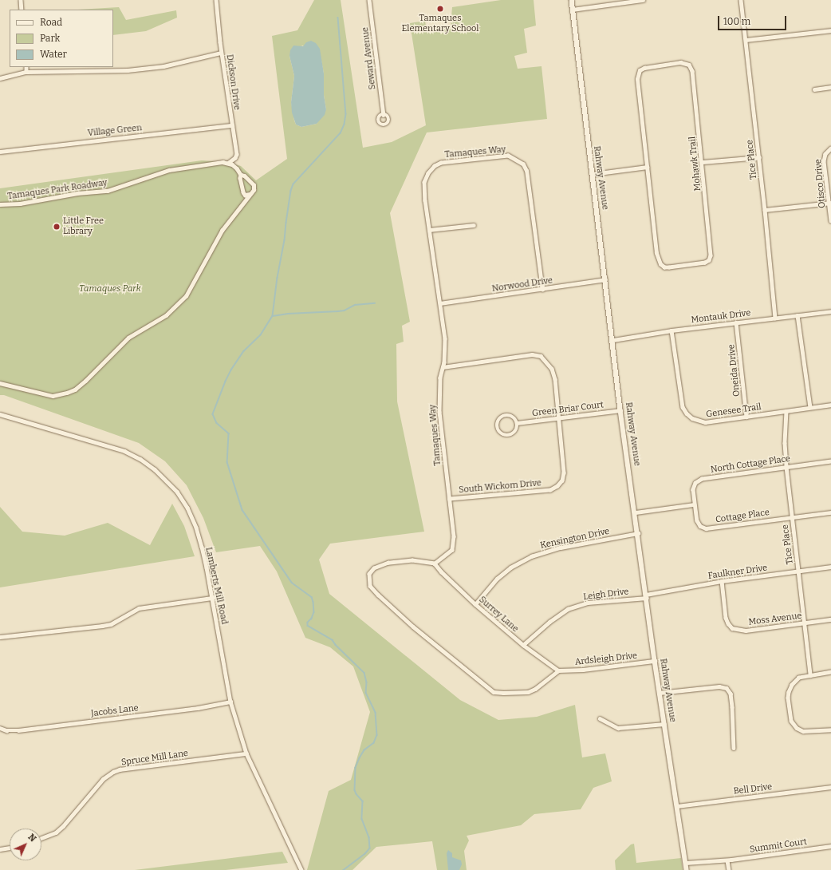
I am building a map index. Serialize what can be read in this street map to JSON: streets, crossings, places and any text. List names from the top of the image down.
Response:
{
  "streets": {
    "street": [
      "Seward Avenue",
      "Dickson Drive",
      "Village Green",
      "Tamaques Way",
      "Tice Place",
      "Mohawk Trail",
      "Rahway Avenue",
      "Otisco Drive",
      "Tamaques Park Roadway",
      "Norwood Drive",
      "Montauk Drive",
      "Oneida Drive",
      "Green Briar Court",
      "Genesee Trail",
      "North Cottage Place",
      "South Wickom Drive",
      "Cottage Place",
      "Kensington Drive",
      "Faulkner Drive",
      "Lamberts Mill Road",
      "Leigh Drive",
      "Surrey Lane",
      "Moss Avenue",
      "Ardsleigh Drive",
      "Jacobs Lane",
      "Spruce Mill Lane",
      "Bell Drive",
      "Summit Court"
    ]
  },
  "crossings": [
    ["Dickson Drive", "Village Green"],
    ["Dickson Drive", "Tamaques Park Roadway"],
    ["Tamaques Way", "Norwood Drive"],
    ["Tamaques Way", "South Wickom Drive"],
    ["Tamaques Way", "Surrey Lane"],
    ["Tice Place", "Montauk Drive"],
    ["Tice Place", "Genesee Trail"],
    ["Tice Place", "North Cottage Place"],
    ["Tice Place", "Cottage Place"],
    ["Tice Place", "Faulkner Drive"],
    ["Tice Place", "Moss Avenue"],
    ["Rahway Avenue", "Norwood Drive"],
    ["Rahway Avenue", "Montauk Drive"],
    ["Rahway Avenue", "Green Briar Court"],
    ["Rahway Avenue", "Kensington Drive"],
    ["Rahway Avenue", "Faulkner Drive"],
    ["Rahway Avenue", "Leigh Drive"],
    ["Rahway Avenue", "Ardsleigh Drive"],
    ["Rahway Avenue", "Bell Drive"],
    ["Rahway Avenue", "Summit Court"],
    ["Montauk Drive", "Oneida Drive"],
    ["Montauk Drive", "Genesee Trail"],
    ["Oneida Drive", "Genesee Trail"],
    ["Green Briar Court", "South Wickom Drive"],
    ["North Cottage Place", "Cottage Place"],
    ["Kensington Drive", "Surrey Lane"],
    ["Faulkner Drive", "Leigh Drive"],
    ["Faulkner Drive", "Moss Avenue"],
    ["Lamberts Mill Road", "Jacobs Lane"],
    ["Lamberts Mill Road", "Spruce Mill Lane"],
    ["Leigh Drive", "Surrey Lane"],
    ["Surrey Lane", "Ardsleigh Drive"]
  ],
  "parks": ["Tamaques Park"],
  "places": ["Tamaques Elementary School", "Little Free Library"],
  "legend": ["Road", "Park", "Water"],
  "scale_bar": "100 m",
  "north": "top right"
}
